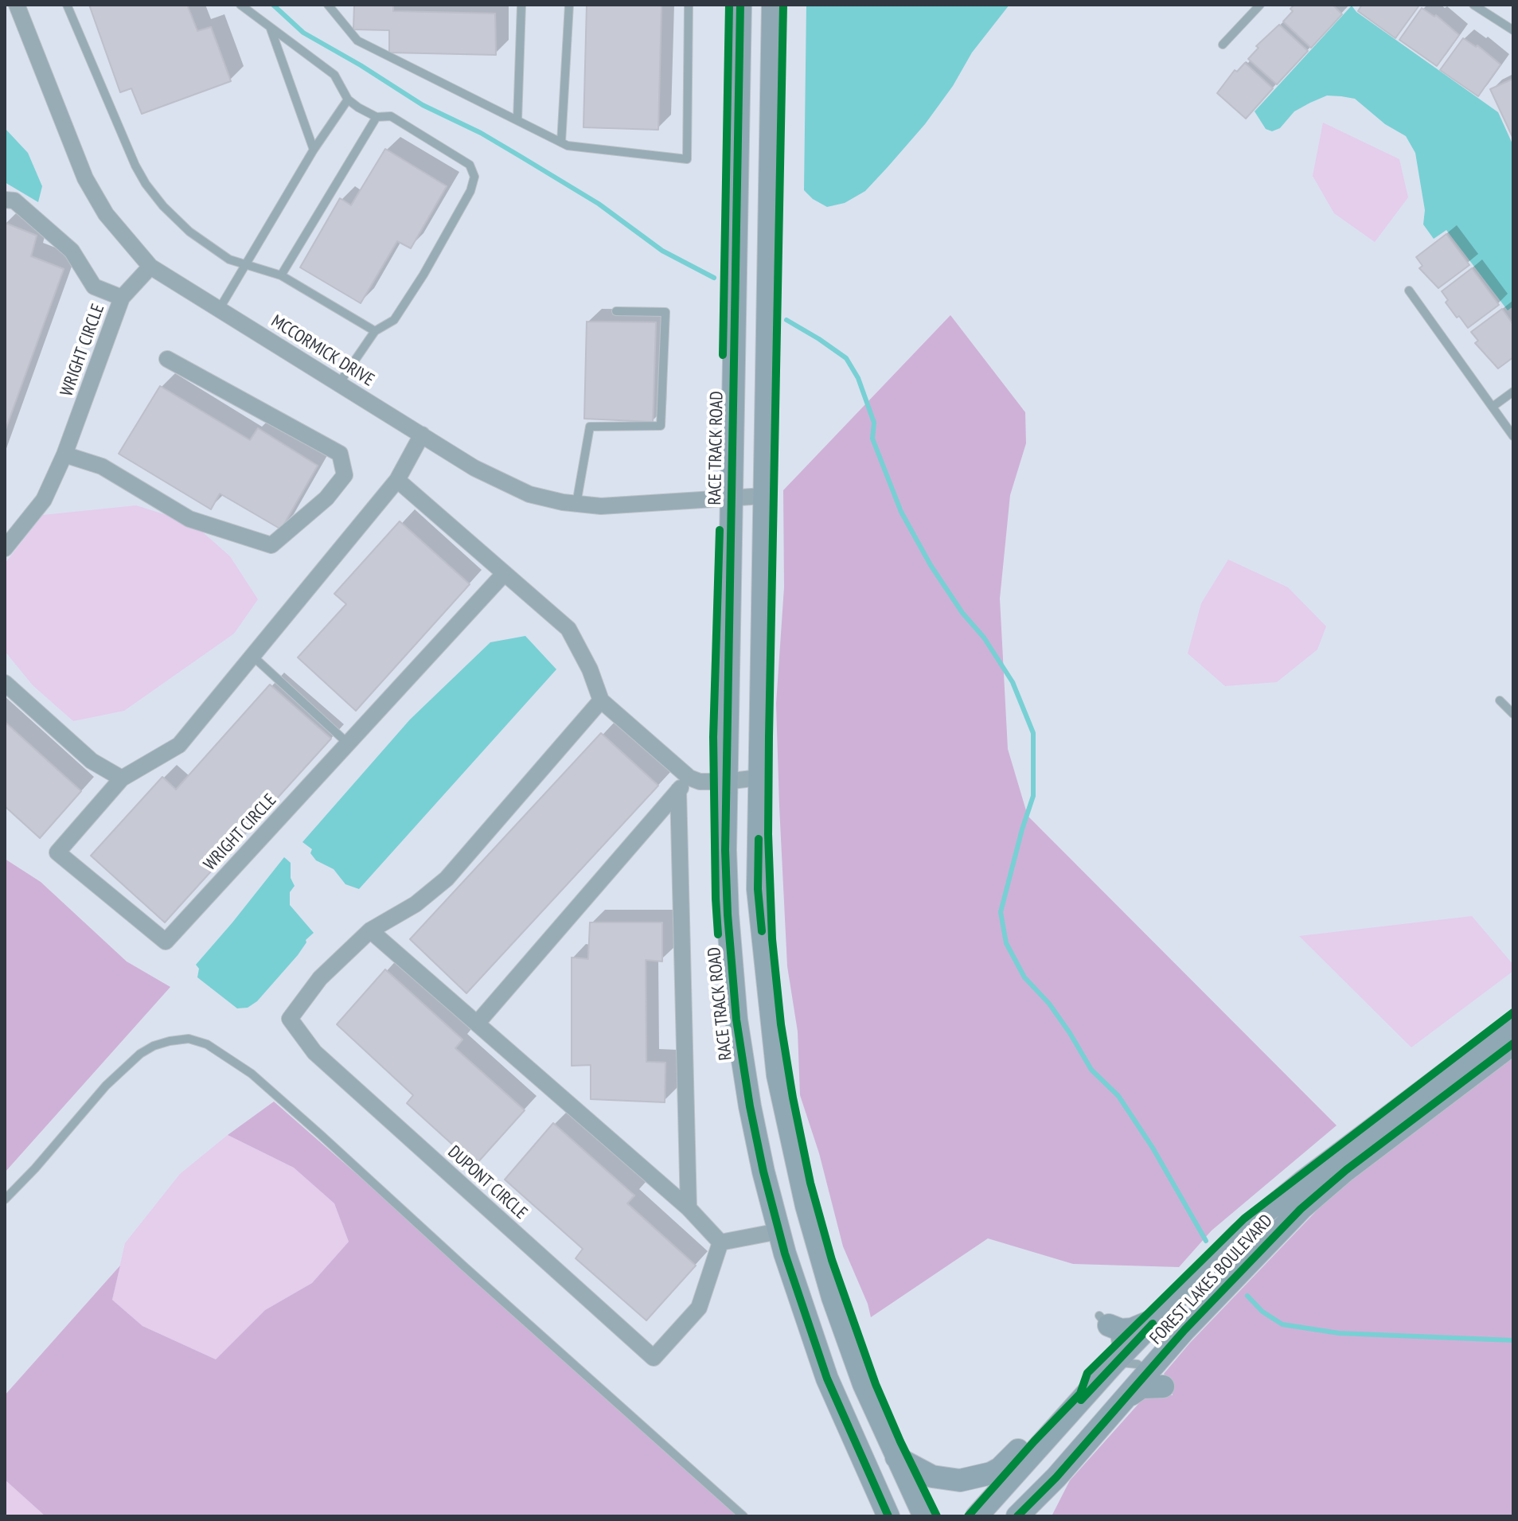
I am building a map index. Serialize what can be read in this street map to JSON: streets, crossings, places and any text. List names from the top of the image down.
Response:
{
  "streets": {
    "main road": ["RACE TRACK ROAD", "FOREST LAKES BOULEVARD"],
    "street": ["WRIGHT CIRCLE", "MCCORMICK DRIVE", "DUPONT CIRCLE"]
  },
  "crossings": [
    ["WRIGHT CIRCLE", "MCCORMICK DRIVE"],
    ["MCCORMICK DRIVE", "RACE TRACK ROAD"]
  ]
}
